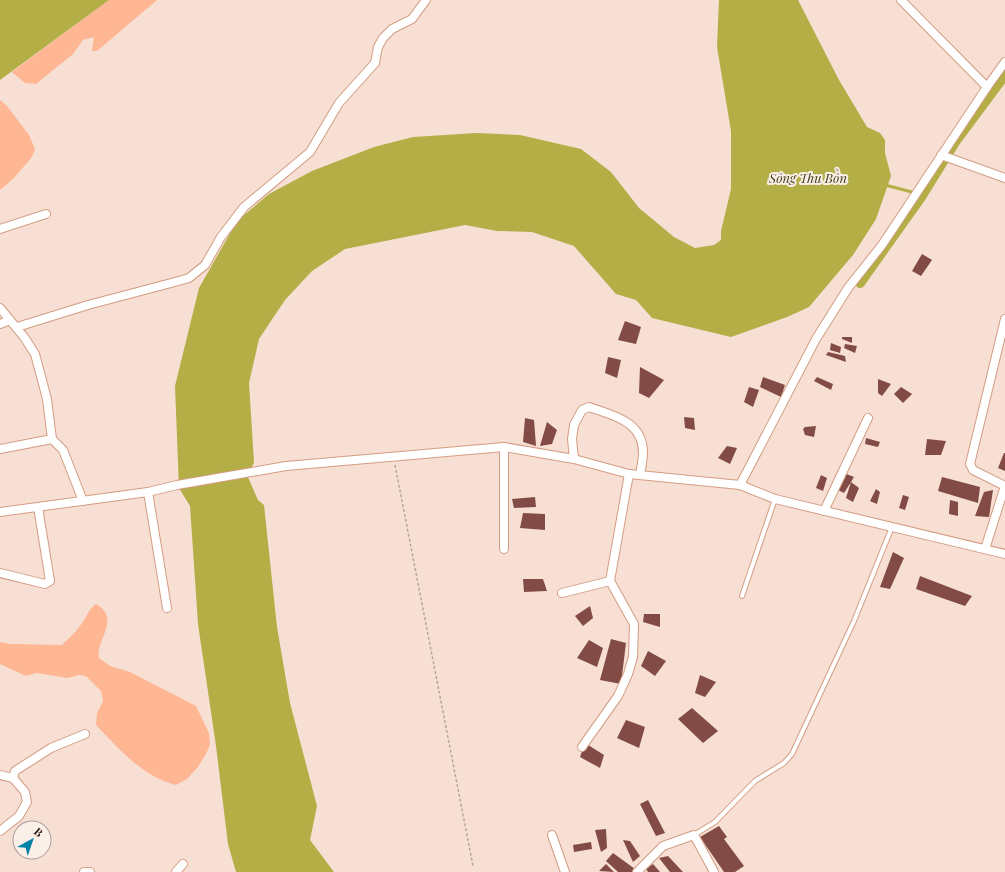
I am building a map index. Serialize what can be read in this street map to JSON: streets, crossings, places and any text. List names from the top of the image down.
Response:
{
  "water": ["Sông Thu Bồn"],
  "north": "top right"
}
